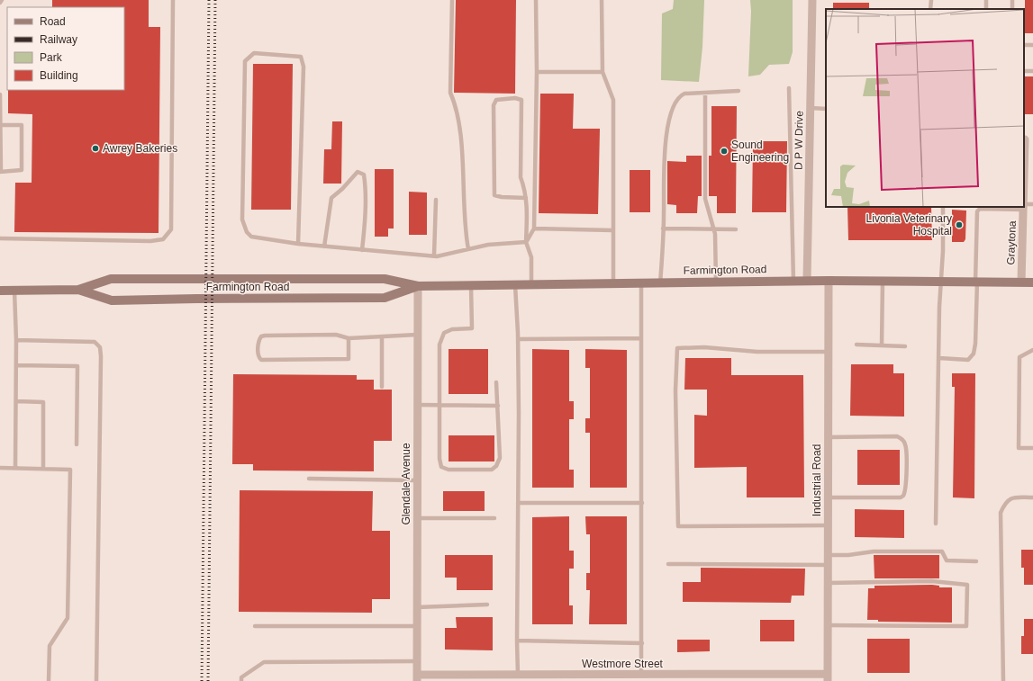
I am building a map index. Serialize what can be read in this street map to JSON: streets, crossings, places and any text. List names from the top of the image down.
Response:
{
  "streets": {
    "main road": ["Farmington Road"],
    "street": [
      "D P W Drive",
      "Graytona",
      "Industrial Road",
      "Glendale Avenue",
      "Westmore Street"
    ]
  },
  "crossings": [
    ["D P W Drive", "Farmington Road"],
    ["Graytona", "Farmington Road"],
    ["Farmington Road", "Industrial Road"],
    ["Farmington Road", "Glendale Avenue"],
    ["Industrial Road", "Westmore Street"],
    ["Glendale Avenue", "Westmore Street"]
  ],
  "places": ["Awrey Bakeries", "Sound Engineering", "Livonia Veterinary Hospital"],
  "legend": [
    "Road",
    "Railway",
    "Park",
    "Building"
  ]
}
